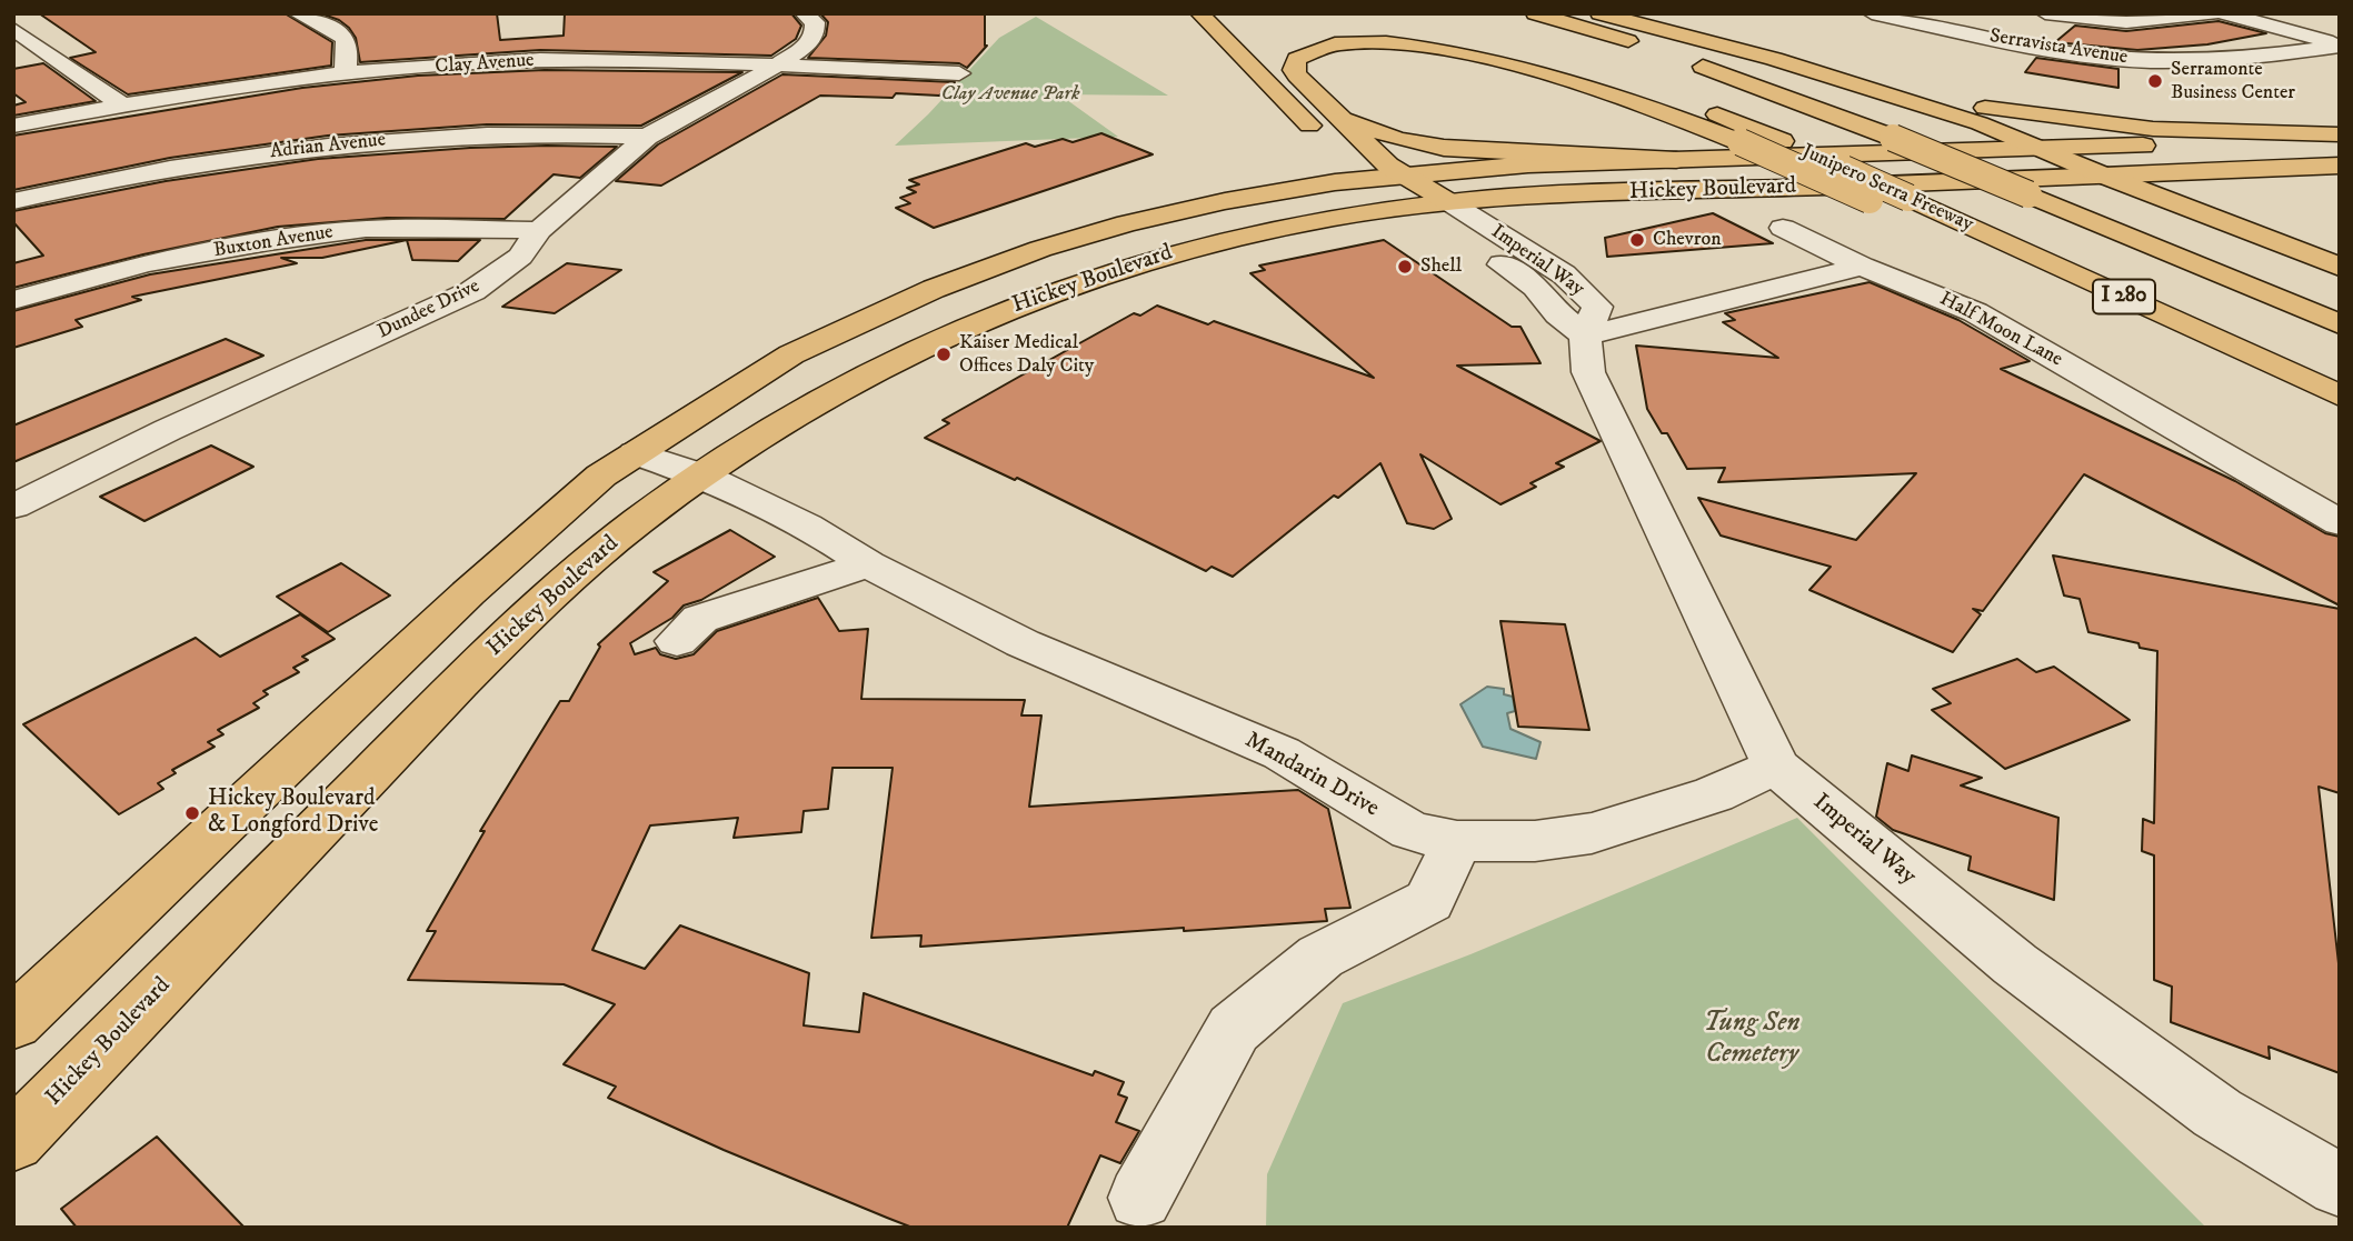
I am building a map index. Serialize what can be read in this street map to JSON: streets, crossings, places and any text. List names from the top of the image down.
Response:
{
  "streets": {
    "main road": ["Junipero Serra Freeway", "Hickey Boulevard", "I 280"],
    "street": [
      "Serravista Avenue",
      "Clay Avenue",
      "Adrian Avenue",
      "Buxton Avenue",
      "Imperial Way",
      "Dundee Drive",
      "Half Moon Lane",
      "Mandarin Drive"
    ]
  },
  "crossings": [
    ["Clay Avenue", "Dundee Drive"],
    ["Adrian Avenue", "Dundee Drive"],
    ["Hickey Boulevard", "Imperial Way"],
    ["Hickey Boulevard", "Mandarin Drive"],
    ["Buxton Avenue", "Dundee Drive"],
    ["Imperial Way", "Mandarin Drive"]
  ],
  "parks": ["Clay Avenue Park", "Tung Sen Cemetery"],
  "places": [
    "Serramonte Business Center",
    "Chevron",
    "Shell",
    "Kaiser Medical Offices Daly City",
    "Hickey Boulevard & Longford Drive"
  ]
}
